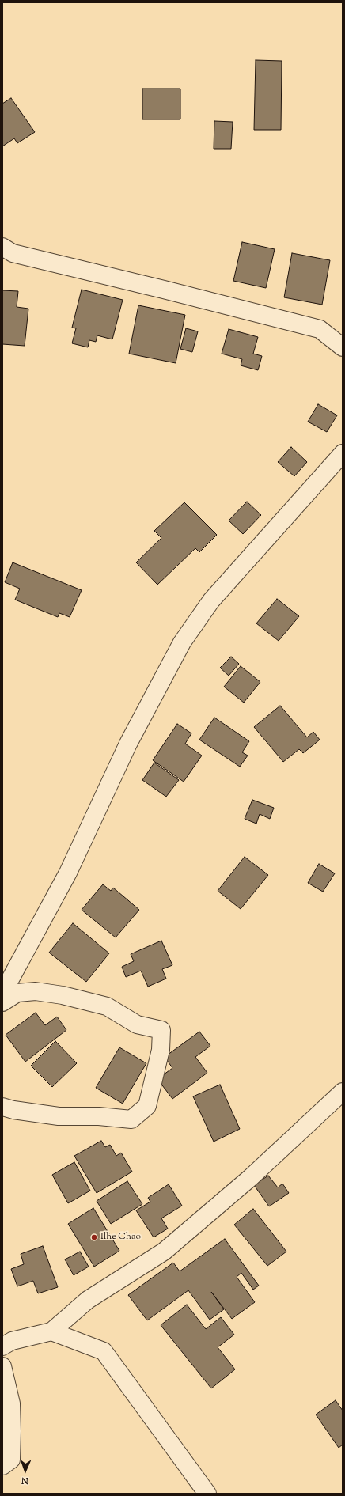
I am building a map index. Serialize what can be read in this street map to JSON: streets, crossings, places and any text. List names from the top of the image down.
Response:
{
  "places": ["Ilhe Chao"],
  "north": "bottom"
}
